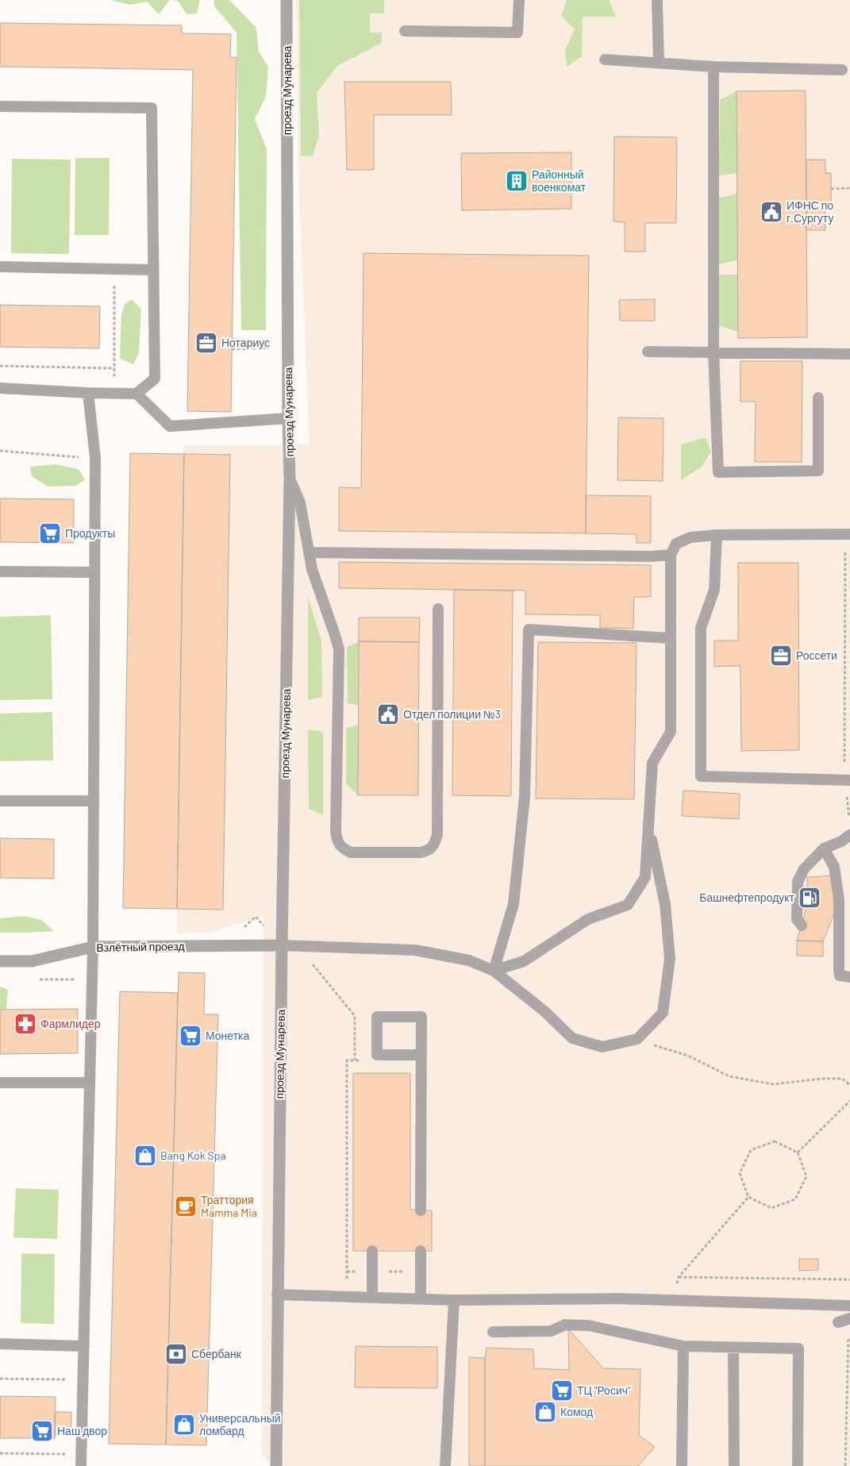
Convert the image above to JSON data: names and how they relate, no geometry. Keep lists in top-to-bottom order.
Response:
{
  "streets": {
    "street": ["проезд Мунарева", "Взлётный проезд"]
  },
  "crossings": [
    ["проезд Мунарева", "Взлётный проезд"]
  ],
  "places": {
    "building": ["Районный военкомат"],
    "public building": ["ИФНС по г.Сургуту", "Отдел полиции №3"],
    "office": ["Нотариус", "Россети"],
    "supermarket": [
      "Продукты",
      "Монетка",
      "ТЦ \"Росич\"",
      "Наш двор"
    ],
    "fuel station": ["Башнефтепродукт"],
    "pharmacy": ["Фармлидер"],
    "shop": ["Bang Kok Spa", "Комод", "Универсальный ломбард"],
    "cafe": ["Траттория Mamma Mia"],
    "bank": ["Сбербанк"]
  }
}
